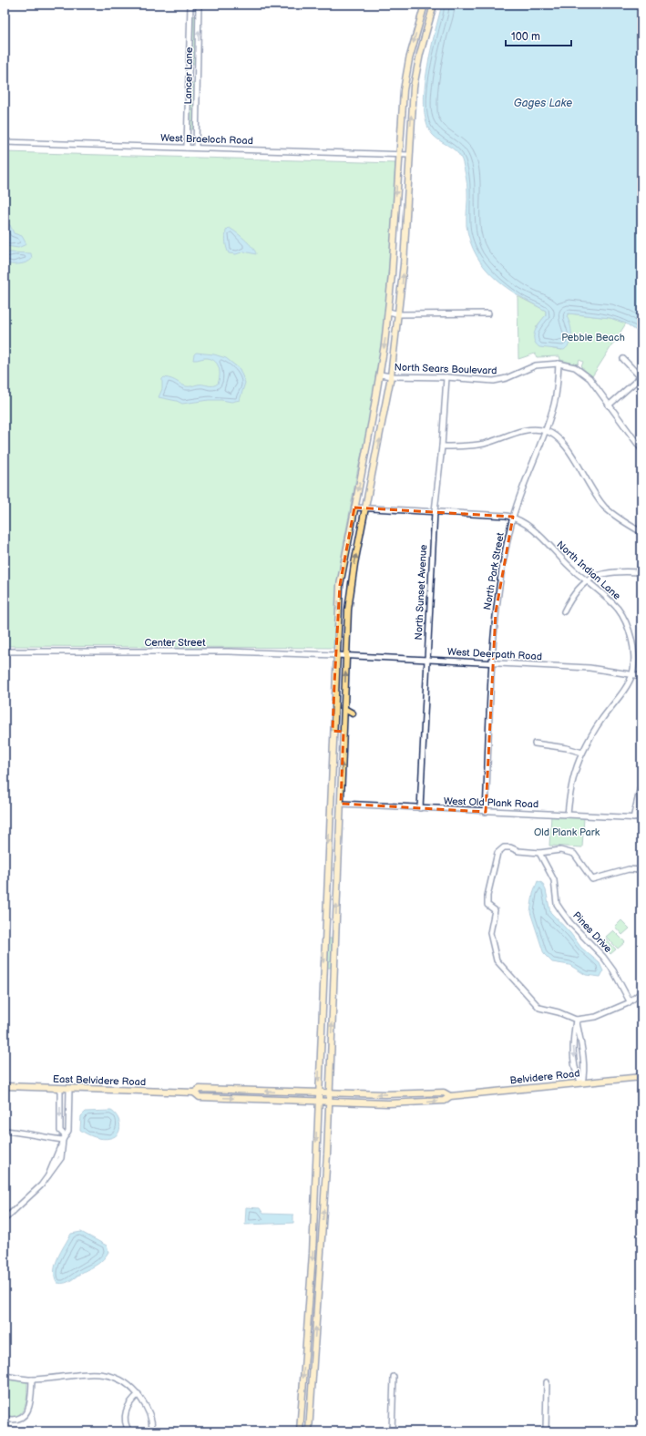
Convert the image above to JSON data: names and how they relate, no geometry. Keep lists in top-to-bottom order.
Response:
{
  "streets": {
    "main road": ["Belvidere Road", "East Belvidere Road"],
    "street": [
      "Lancer Lane",
      "West Braeloch Road",
      "North Sears Boulevard",
      "North Indian Lane",
      "North Park Street",
      "North Sunset Avenue",
      "Center Street",
      "West Deerpath Road",
      "West Old Plank Road",
      "Pines Drive"
    ]
  },
  "crossings": [
    ["Lancer Lane", "West Braeloch Road"],
    ["North Sears Boulevard", "North Park Street"],
    ["North Sears Boulevard", "North Sunset Avenue"],
    ["North Indian Lane", "North Park Street"],
    ["North Indian Lane", "North Sunset Avenue"],
    ["North Indian Lane", "West Deerpath Road"],
    ["North Indian Lane", "West Old Plank Road"],
    ["North Park Street", "West Deerpath Road"],
    ["North Park Street", "West Old Plank Road"],
    ["North Sunset Avenue", "West Deerpath Road"],
    ["North Sunset Avenue", "West Old Plank Road"],
    ["Center Street", "West Deerpath Road"],
    ["Belvidere Road", "East Belvidere Road"]
  ],
  "water": ["Gages Lake"],
  "parks": ["Pebble Beach", "Old Plank Park"],
  "scale_bar": "100 m"
}
